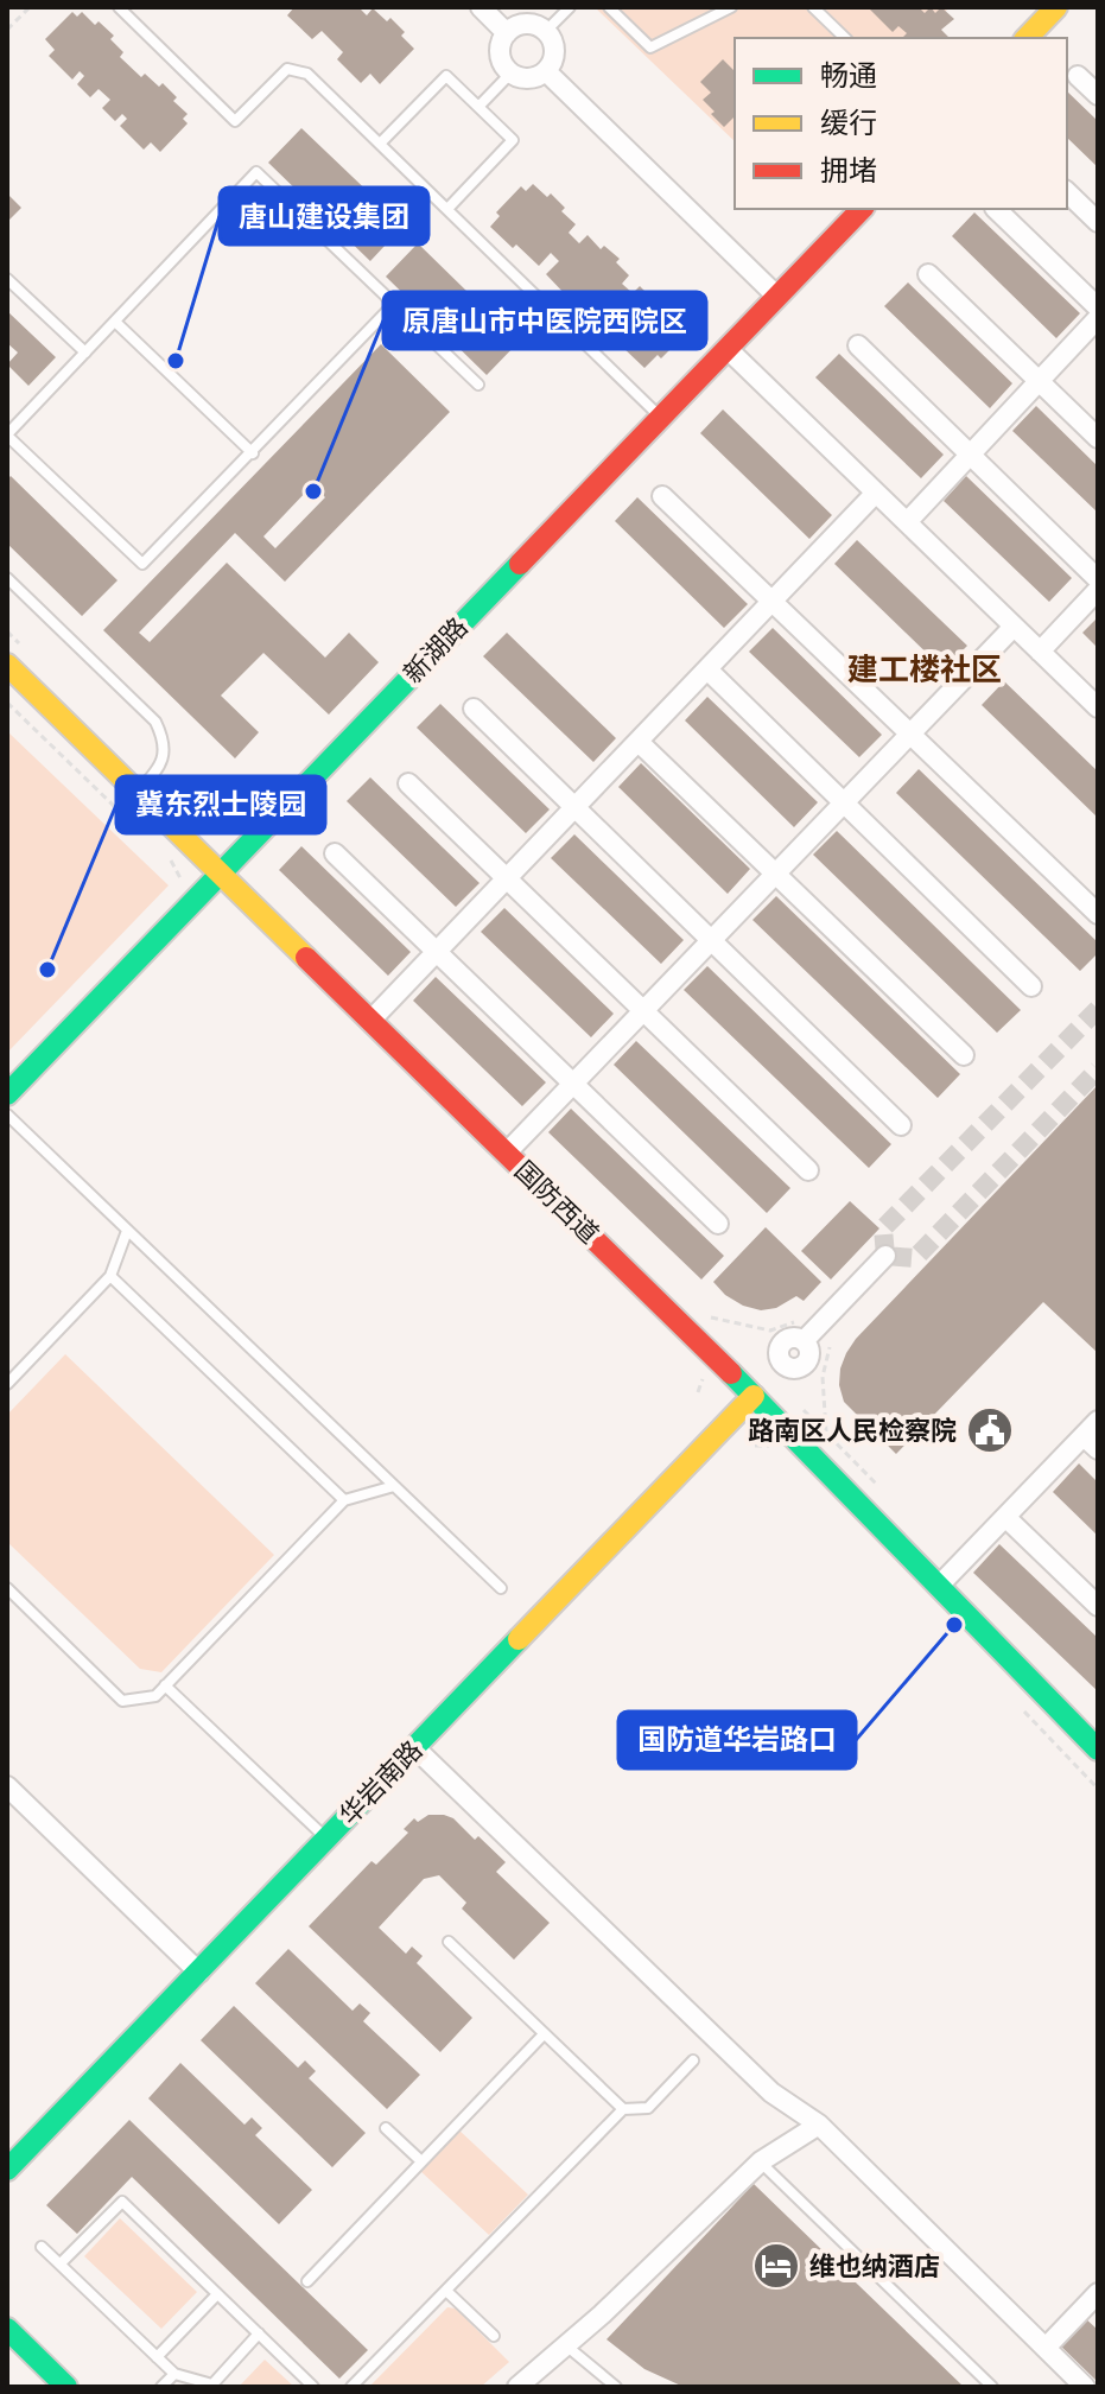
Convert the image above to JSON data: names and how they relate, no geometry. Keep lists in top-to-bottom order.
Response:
{
  "streets": {
    "street": ["新湖路", "国防西道", "华岩南路"]
  },
  "crossings": [
    ["新湖路", "国防西道"],
    ["国防西道", "华岩南路"]
  ],
  "districts": ["建工楼社区"],
  "places": {
    "other": [
      "唐山建设集团",
      "原唐山市中医院西院区",
      "冀东烈士陵园",
      "国防道华岩路口"
    ],
    "public building": ["路南区人民检察院"],
    "hotel": ["维也纳酒店"]
  },
  "legend": ["畅通", "缓行", "拥堵"]
}
